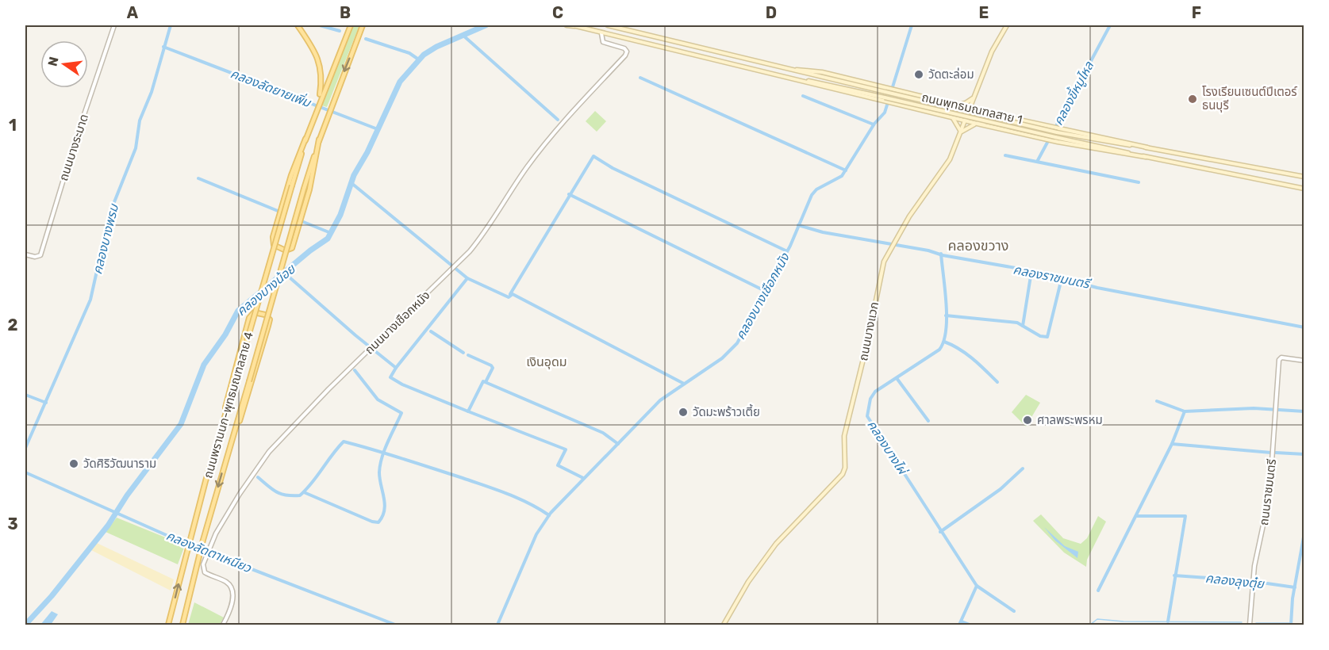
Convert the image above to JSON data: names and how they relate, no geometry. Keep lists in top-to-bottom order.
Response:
{
  "streets": {
    "main road": ["ถนนพุทธมณฑลสาย 1", "ถนนบางแวก", "ถนนพรานนก-พุทธมณฑลสาย 4"],
    "street": ["ถนนบางระมาด", "ถนนบางเชือกหนัง", "ถนนราชมนตรี"]
  },
  "crossings": [
    ["ถนนพุทธมณฑลสาย 1", "ถนนบางเชือกหนัง"],
    ["ถนนพุทธมณฑลสาย 1", "ถนนบางแวก"]
  ],
  "districts": ["คลองขวาง", "เงินอุดม"],
  "water": [
    "คลองลัดยายเพิ่ม",
    "คลองขี้หมูไหล",
    "คลองบางพรม",
    "คลองราชมนตรี",
    "คลองบางน้อย",
    "คลองบางเชือกหนัง",
    "คลองบางไผ่",
    "คลองลัดตาเหนียว",
    "คลองลุงตุ๋ย"
  ],
  "places": [
    "วัดตะล่อม",
    "โรงเรียนเซนต์ปีเตอร์ ธนบุรี",
    "วัดมะพร้าวเตี้ย",
    "ศาลพระพรหม",
    "วัดศิริวัฒนาราม"
  ],
  "north": "left",
  "grid": {
    "columns": [
      "A",
      "B",
      "C",
      "D",
      "E",
      "F"
    ],
    "rows": ["1", "2", "3"]
  }
}
